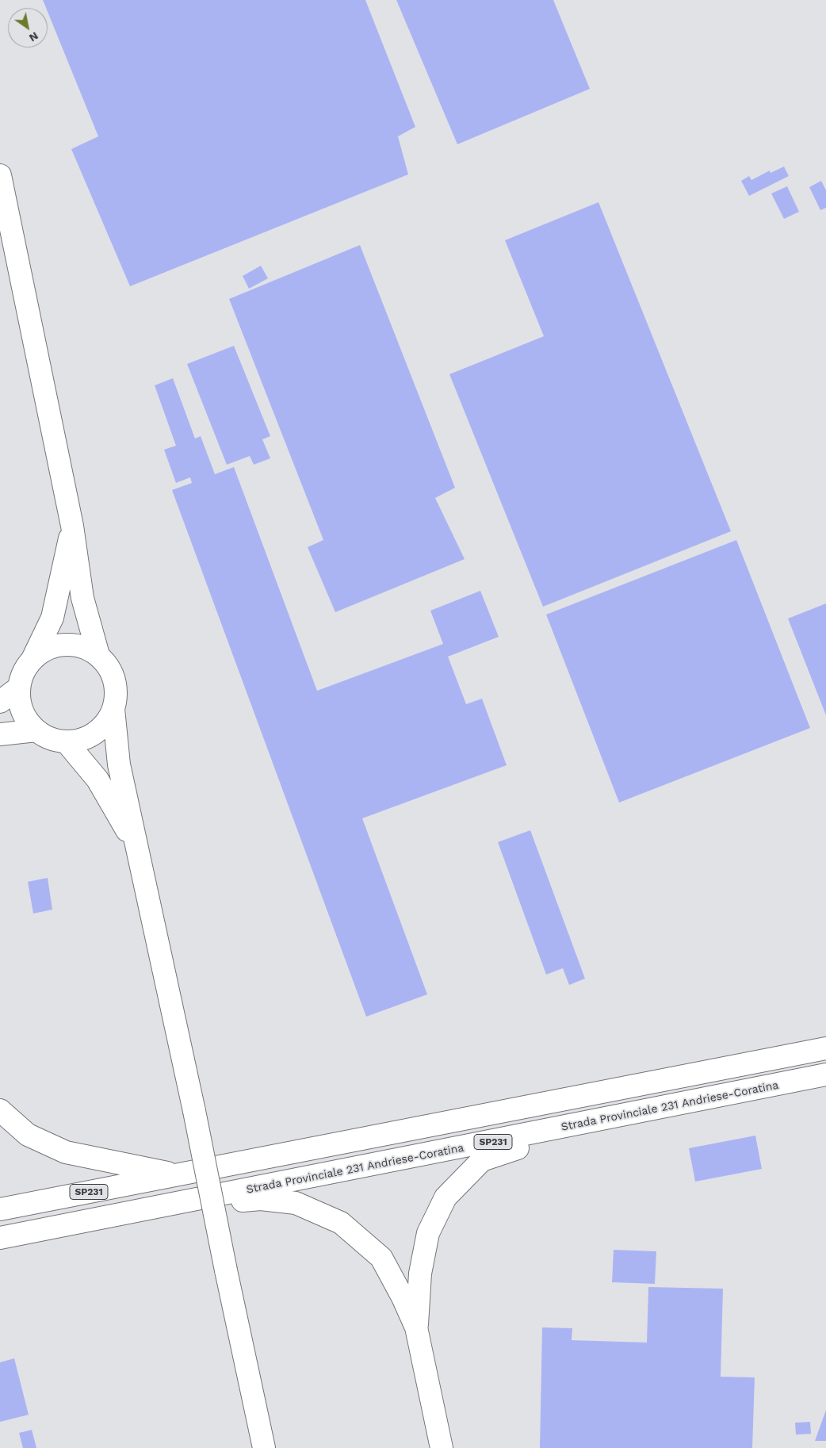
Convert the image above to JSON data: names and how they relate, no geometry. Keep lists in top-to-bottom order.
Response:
{
  "streets": {
    "main road": ["Strada Provinciale 231 Andriese-Coratina", "SP231"]
  },
  "north": "bottom right"
}
